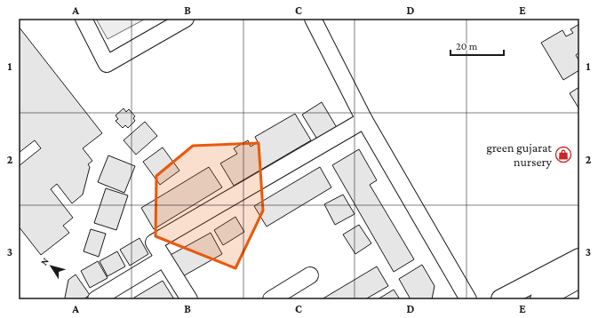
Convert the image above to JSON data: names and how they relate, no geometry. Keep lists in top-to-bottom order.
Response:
{
  "places": {
    "shop": ["green gujarat nursery"]
  },
  "scale_bar": "20 m",
  "north": "top left",
  "grid": {
    "columns": [
      "A",
      "B",
      "C",
      "D",
      "E"
    ],
    "rows": ["1", "2", "3"]
  }
}
